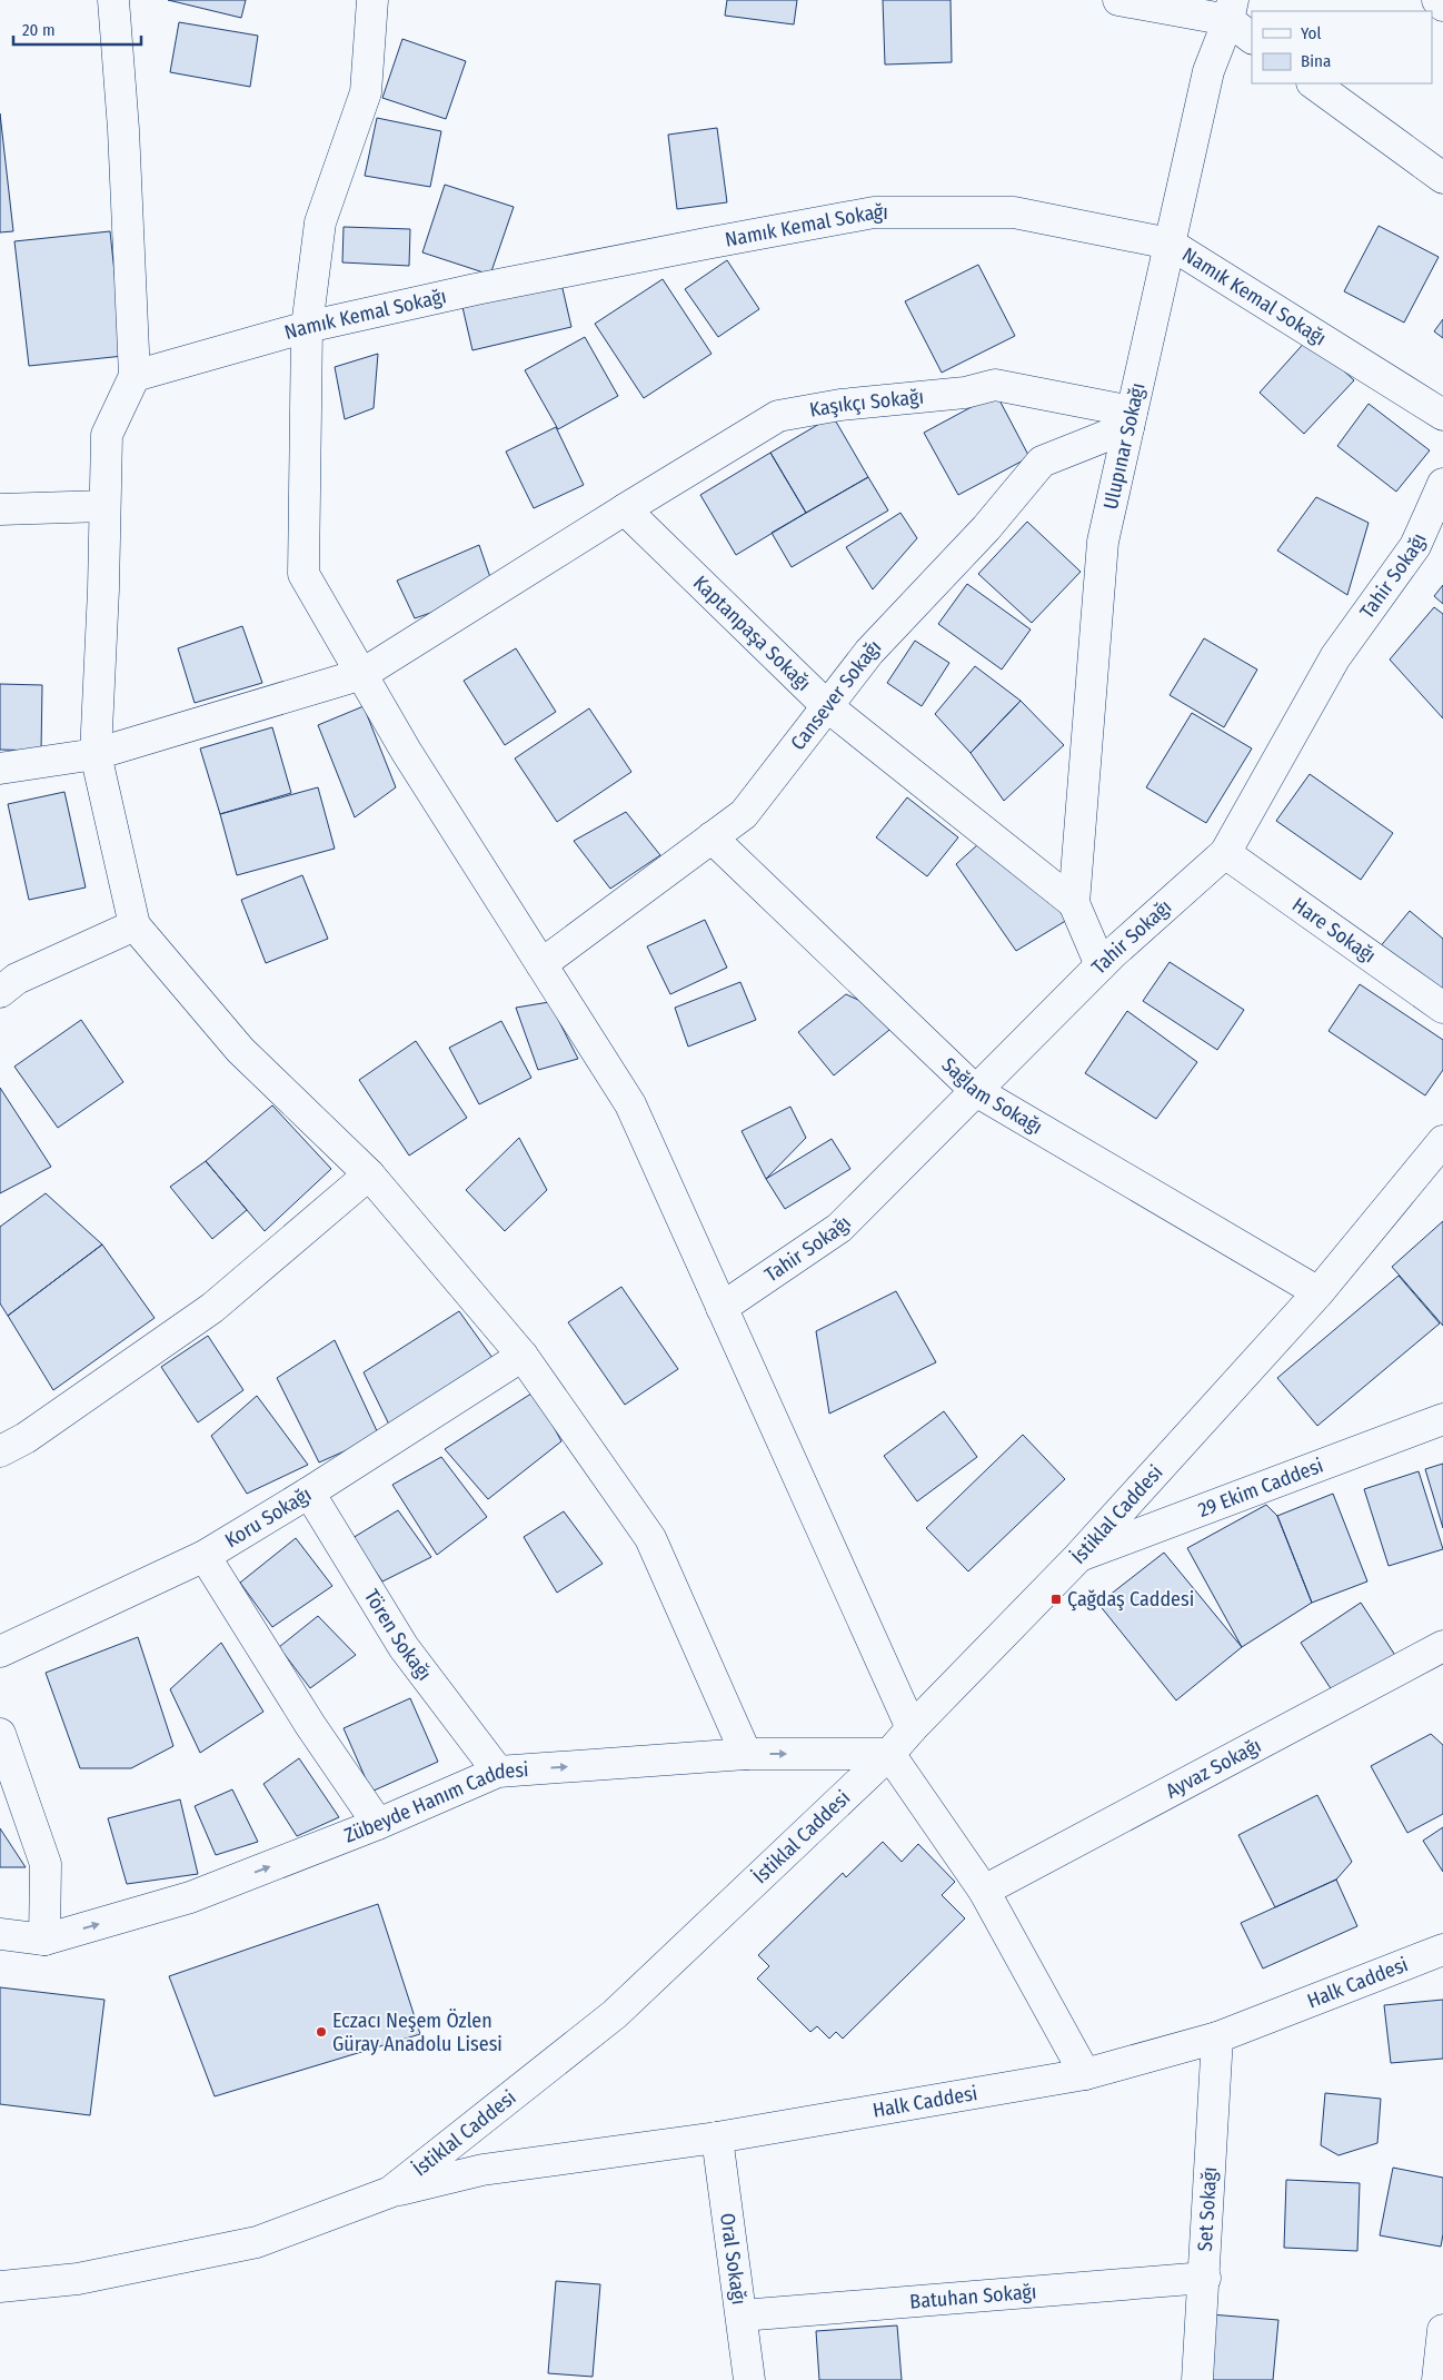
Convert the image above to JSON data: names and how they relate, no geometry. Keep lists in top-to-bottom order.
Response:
{
  "streets": {
    "street": [
      "Namık Kemal Sokağı",
      "Kaşıkçı Sokağı",
      "Ulupınar Sokağı",
      "Tahir Sokağı",
      "Kaptanpaşa Sokağı",
      "Cansever Sokağı",
      "Hare Sokağı",
      "Sağlam Sokağı",
      "29 Ekim Caddesi",
      "İstiklal Caddesi",
      "Koru Sokağı",
      "Tören Sokağı",
      "Ayvaz Sokağı",
      "Zübeyde Hanım Caddesi",
      "Halk Caddesi",
      "Set Sokağı",
      "Oral Sokağı",
      "Batuhan Sokağı"
    ]
  },
  "crossings": [
    ["Namık Kemal Sokağı", "Ulupınar Sokağı"],
    ["Kaşıkçı Sokağı", "Ulupınar Sokağı"],
    ["Kaşıkçı Sokağı", "Kaptanpaşa Sokağı"],
    ["Kaşıkçı Sokağı", "Cansever Sokağı"],
    ["Ulupınar Sokağı", "Kaptanpaşa Sokağı"],
    ["Ulupınar Sokağı", "Cansever Sokağı"],
    ["Tahir Sokağı", "Kaptanpaşa Sokağı"],
    ["Tahir Sokağı", "Hare Sokağı"],
    ["Tahir Sokağı", "Sağlam Sokağı"],
    ["Kaptanpaşa Sokağı", "Cansever Sokağı"],
    ["Cansever Sokağı", "Sağlam Sokağı"],
    ["Sağlam Sokağı", "İstiklal Caddesi"],
    ["29 Ekim Caddesi", "İstiklal Caddesi"],
    ["İstiklal Caddesi", "Zübeyde Hanım Caddesi"],
    ["İstiklal Caddesi", "Halk Caddesi"],
    ["Koru Sokağı", "Tören Sokağı"],
    ["Tören Sokağı", "Zübeyde Hanım Caddesi"],
    ["Halk Caddesi", "Set Sokağı"],
    ["Halk Caddesi", "Oral Sokağı"],
    ["Set Sokağı", "Batuhan Sokağı"],
    ["Oral Sokağı", "Batuhan Sokağı"]
  ],
  "one_way": ["Zübeyde Hanım Caddesi"],
  "places": {
    "transit": ["Çağdaş Caddesi"],
    "other": ["Eczacı Neşem Özlen Güray Anadolu Lisesi"]
  },
  "legend": ["Yol", "Bina"],
  "scale_bar": "20 m"
}
